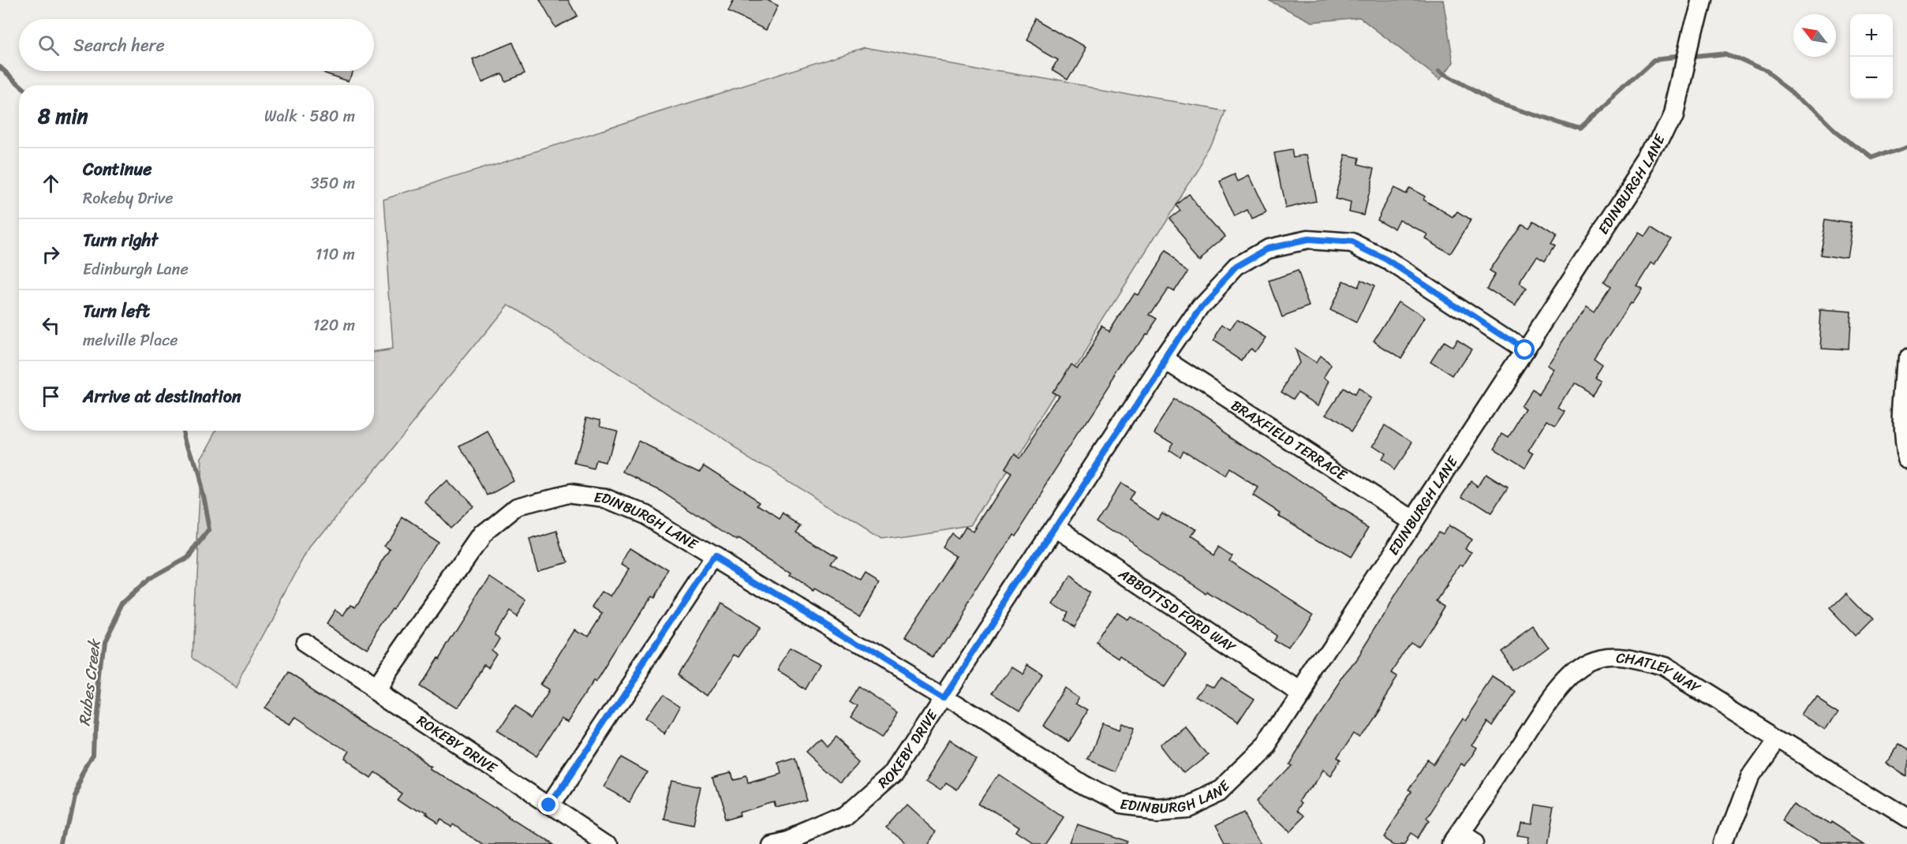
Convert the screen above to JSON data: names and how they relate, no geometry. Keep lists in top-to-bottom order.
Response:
{
  "streets": {
    "street": [
      "EDINBURGH LANE",
      "BRAXFIELD TERRACE",
      "ABBOTTSD FORD WAY",
      "CHATLEY WAY",
      "ROKEBY DRIVE"
    ]
  },
  "crossings": [
    ["EDINBURGH LANE", "BRAXFIELD TERRACE"],
    ["EDINBURGH LANE", "ABBOTTSD FORD WAY"],
    ["EDINBURGH LANE", "ROKEBY DRIVE"],
    ["BRAXFIELD TERRACE", "ROKEBY DRIVE"],
    ["ABBOTTSD FORD WAY", "ROKEBY DRIVE"]
  ],
  "water": ["Rubes Creek"],
  "north": "top left",
  "page": {
    "map_buttons": ["+", "−"],
    "search": "Search here",
    "heading": ["8 min", "Walk · 580 m"],
    "list": [
      ["Continue", "Rokeby Drive", "350 m"],
      ["Turn right", "Edinburgh Lane", "110 m"],
      ["Turn left", "melville Place", "120 m"],
      "Arrive at destination"
    ]
  }
}
